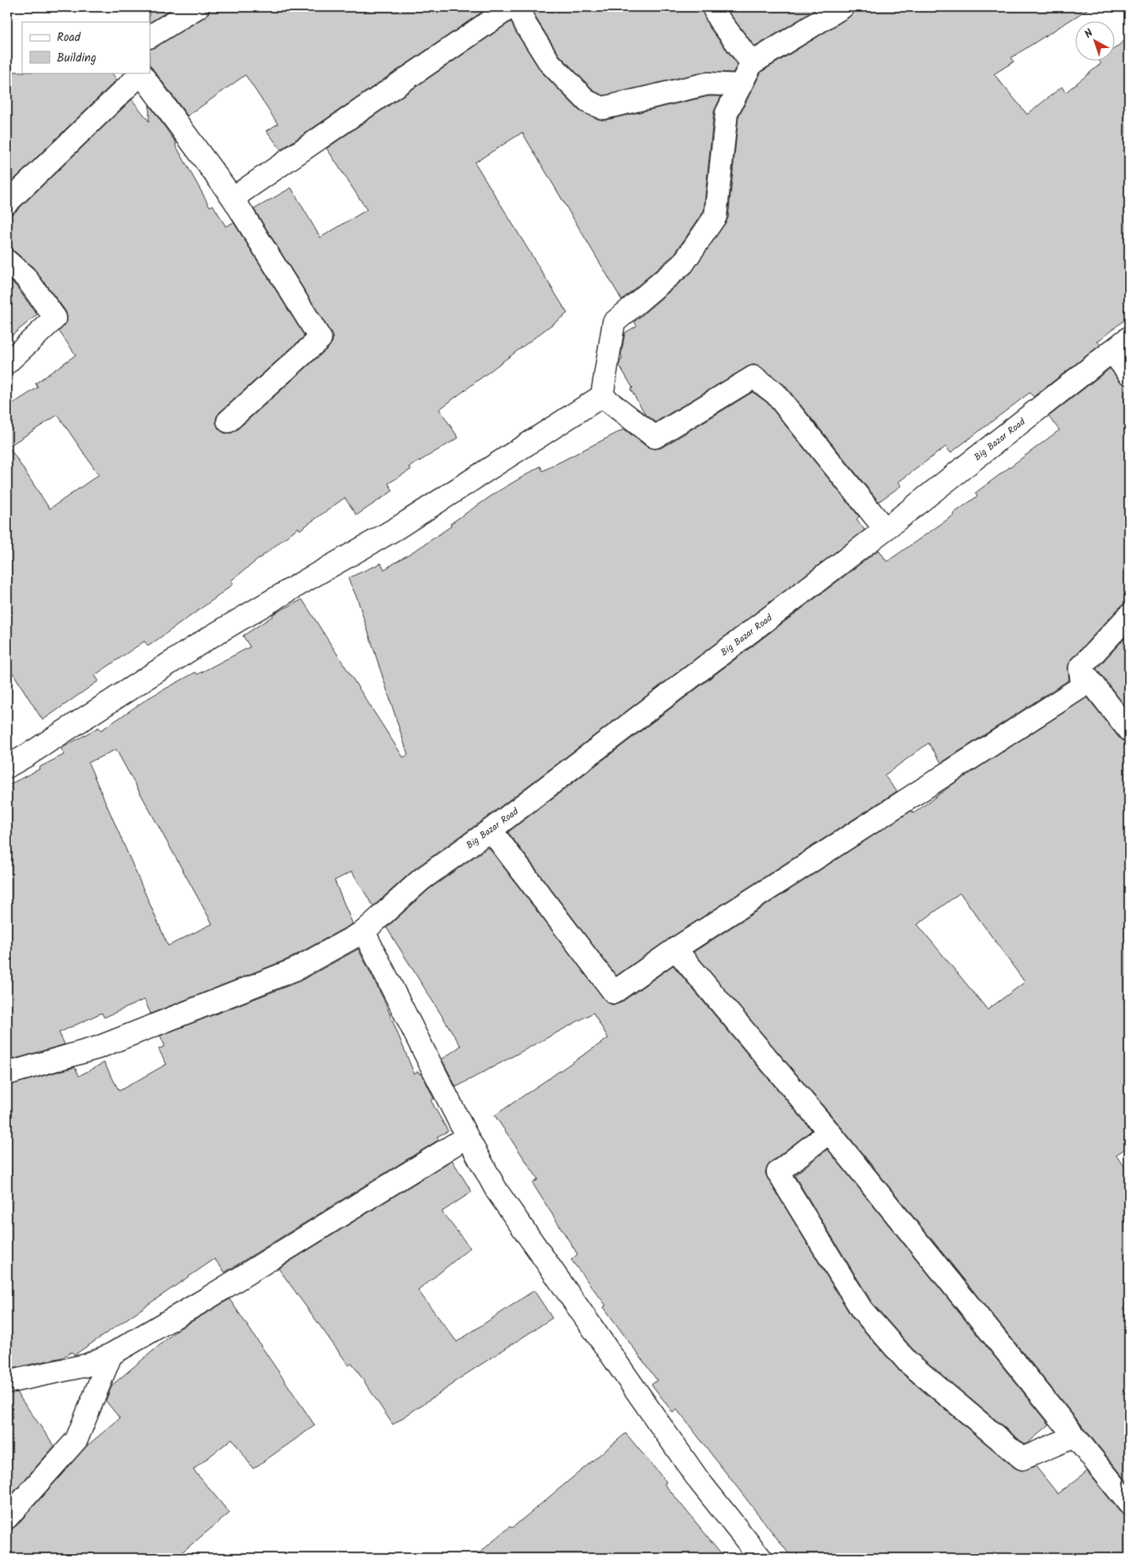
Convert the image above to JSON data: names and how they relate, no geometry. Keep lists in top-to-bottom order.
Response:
{
  "streets": {
    "street": ["Big Bazar Road"]
  },
  "legend": ["Road", "Building"],
  "north": "top left"
}
